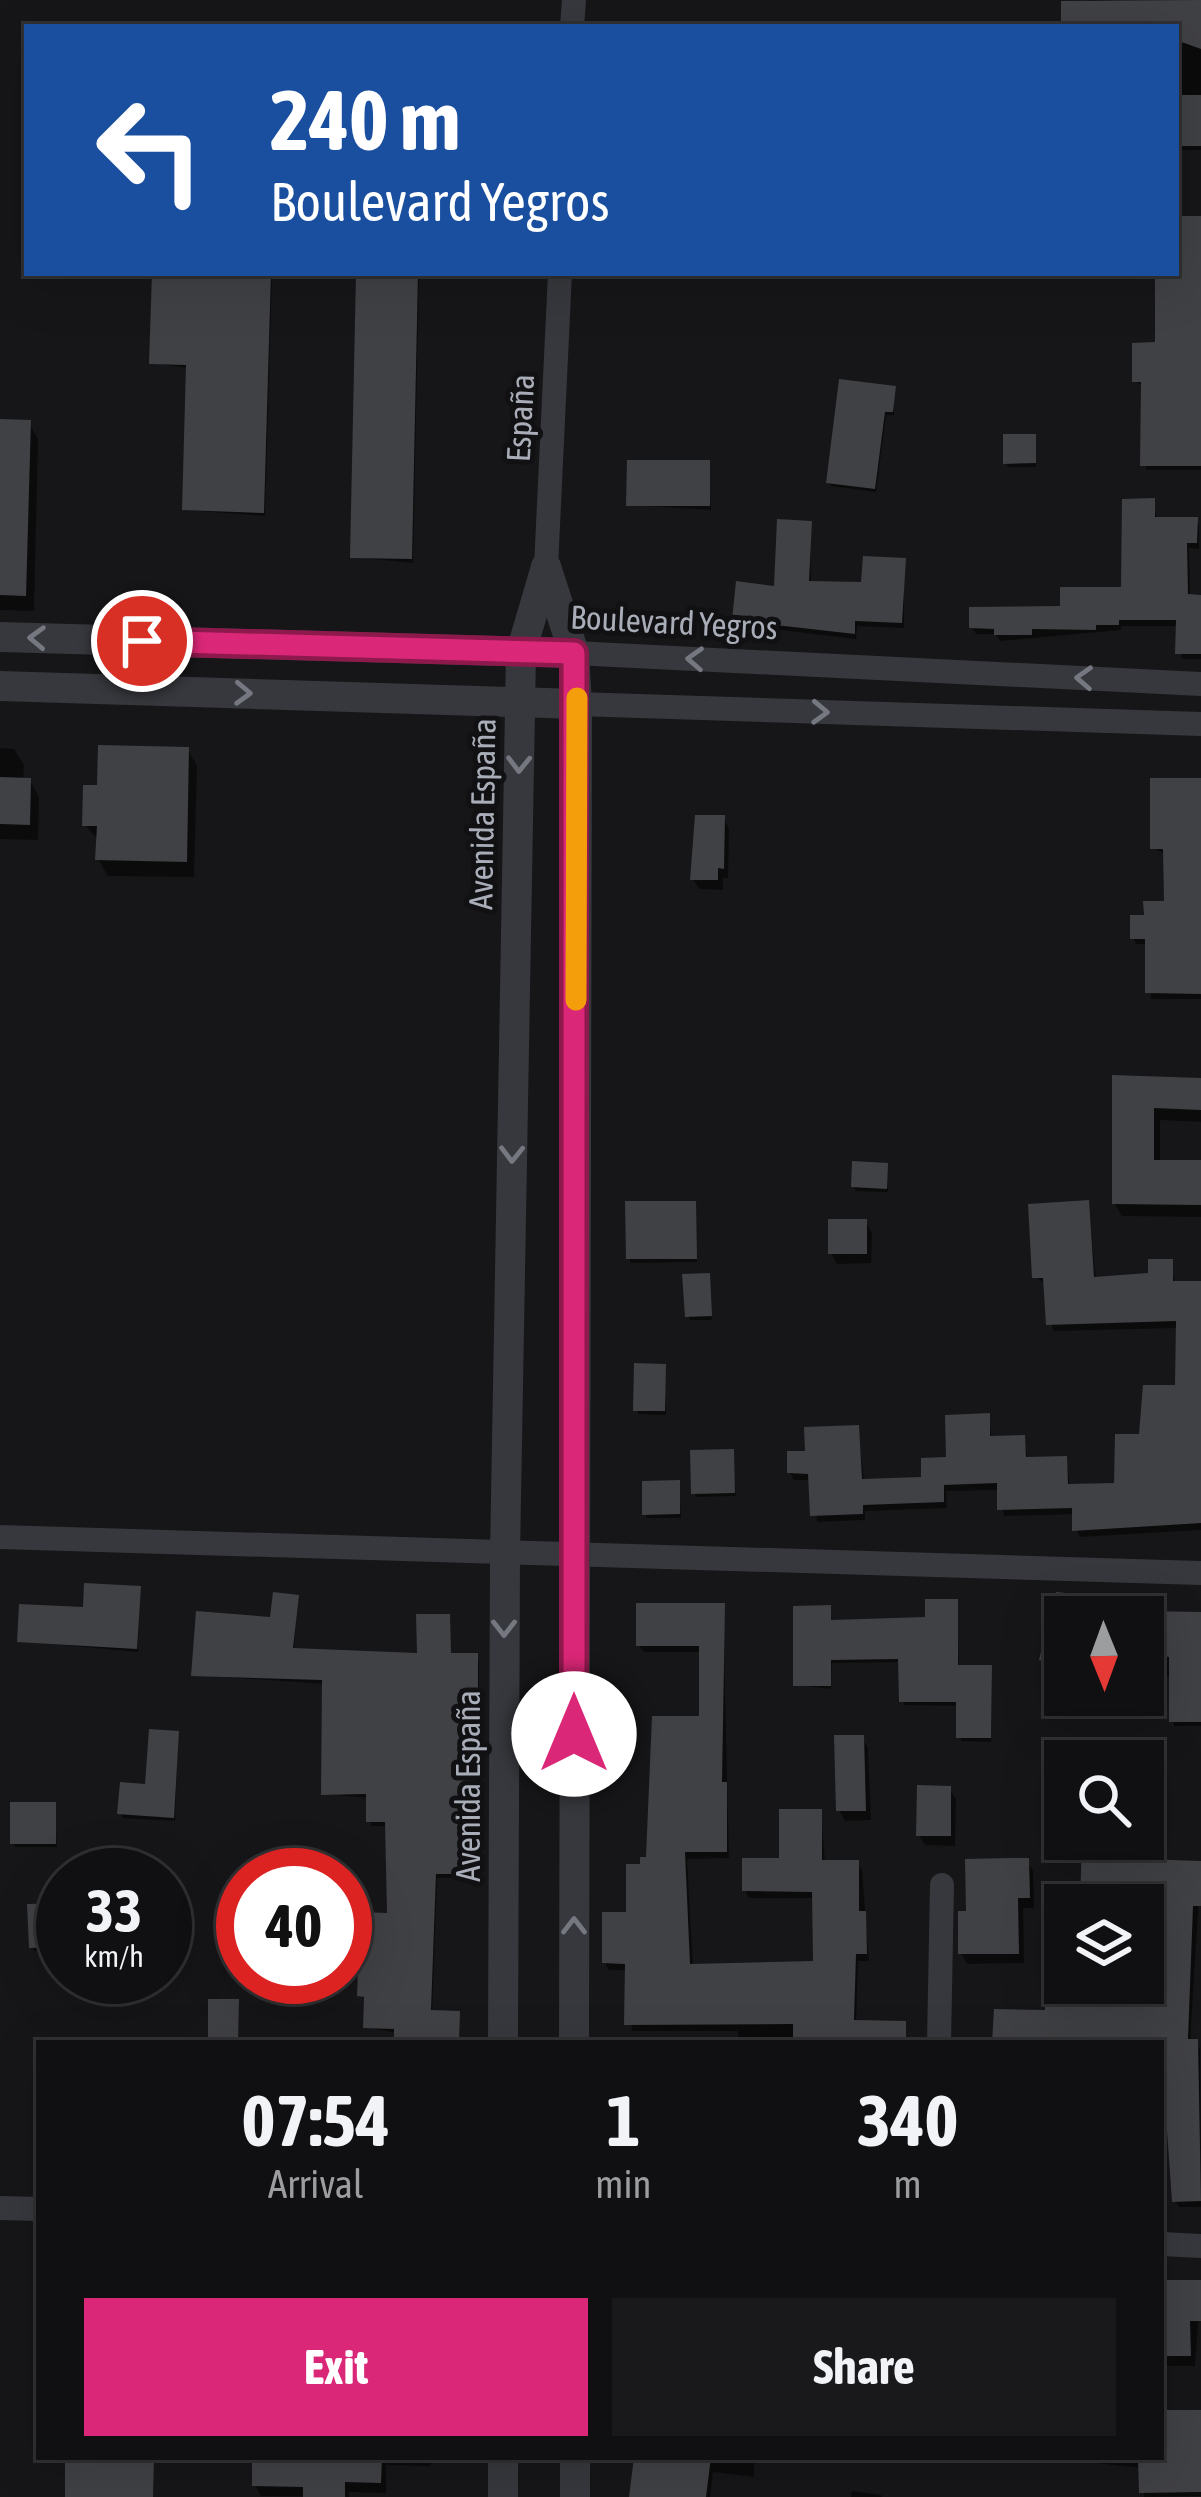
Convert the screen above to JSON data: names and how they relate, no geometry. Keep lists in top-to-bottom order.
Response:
{
  "streets": {
    "street": ["España", "Boulevard Yegros", "Avenida España"]
  },
  "crossings": [
    ["España", "Avenida España"],
    ["Boulevard Yegros", "Avenida España"]
  ],
  "north": "bottom",
  "page": {
    "turn": ["240 m", "Boulevard Yegros"],
    "speed": "33 km/h",
    "limit": "40",
    "eta": [
      "07:54",
      "Arrival",
      "1",
      "min",
      "340",
      "m"
    ],
    "buttons": ["Exit", "Share"]
  }
}
